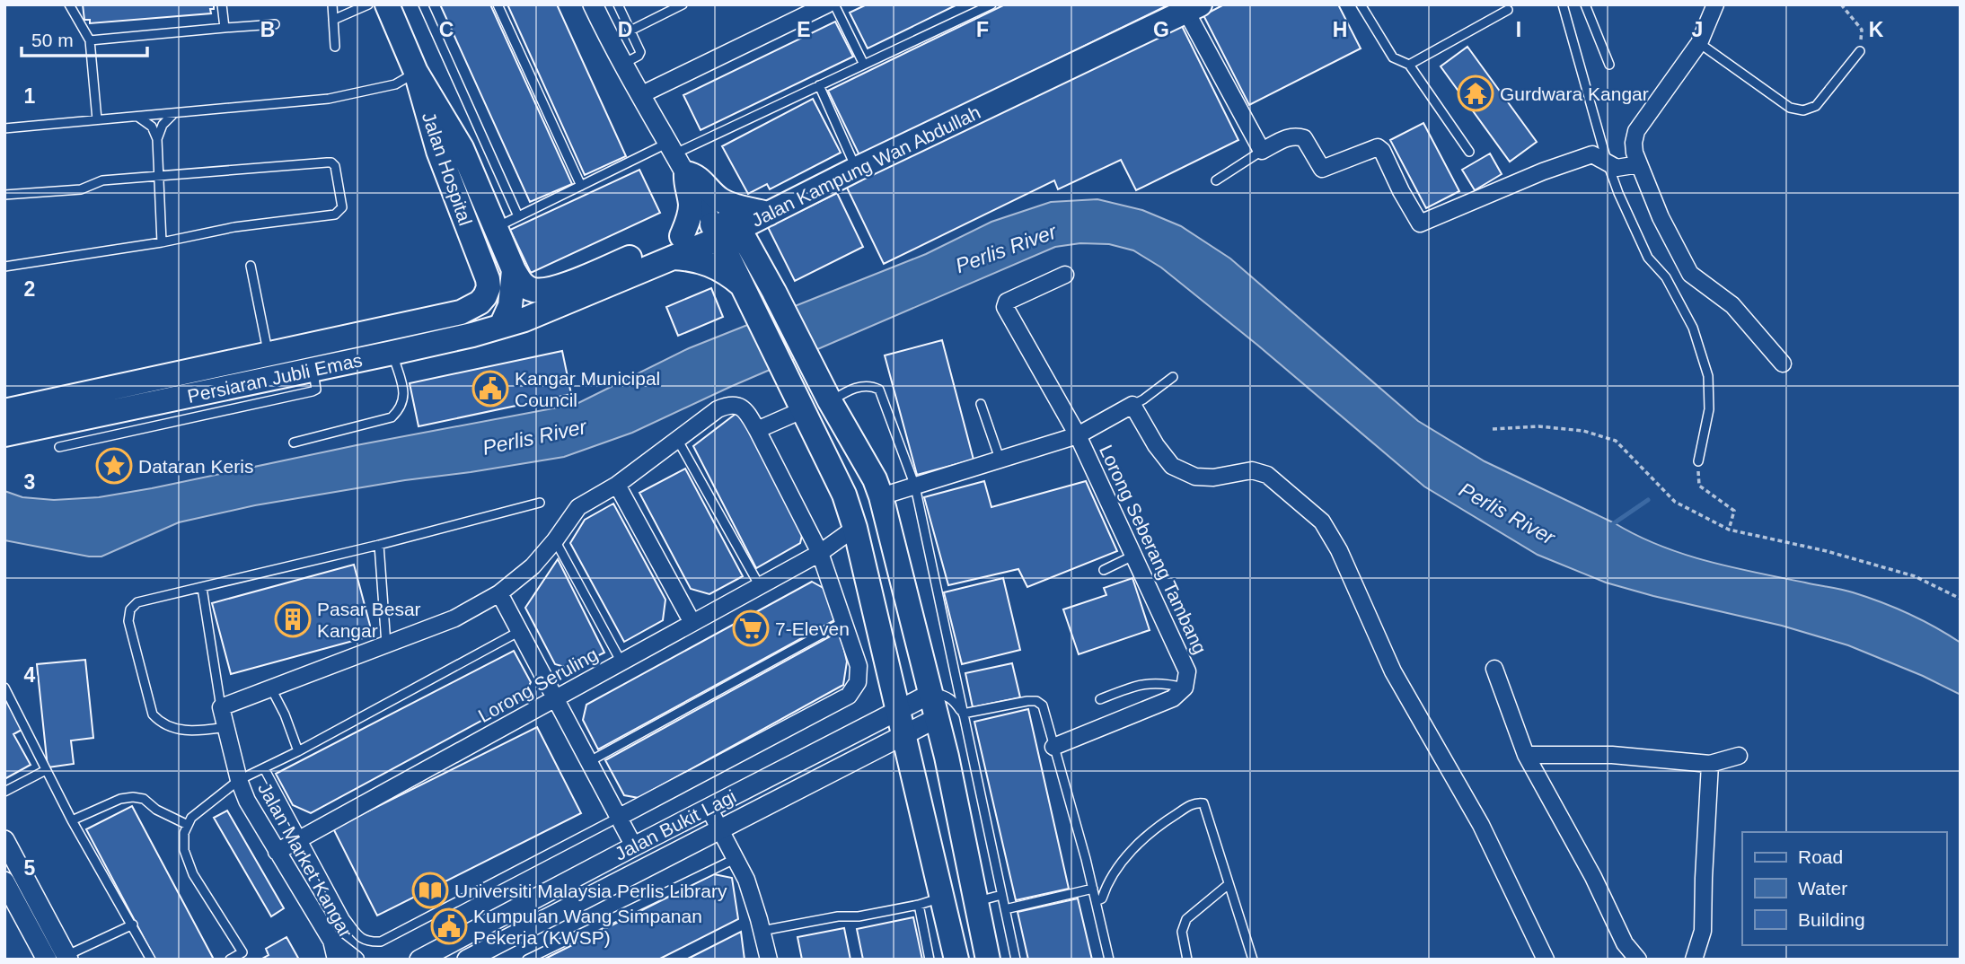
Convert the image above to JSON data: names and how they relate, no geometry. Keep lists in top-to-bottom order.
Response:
{
  "streets": {
    "main road": ["Jalan Kampung Wan Abdullah", "Jalan Hospital", "Persiaran Jubli Emas"],
    "street": [
      "Lorong Seberang Tambang",
      "Lorong Seruling",
      "Jalan Bukit Lagi",
      "Jalan Market Kangar"
    ]
  },
  "crossings": [
    ["Jalan Kampung Wan Abdullah", "Persiaran Jubli Emas"],
    ["Jalan Hospital", "Persiaran Jubli Emas"],
    ["Lorong Seruling", "Jalan Market Kangar"]
  ],
  "water": ["Perlis River"],
  "places": {
    "temple": ["Gurdwara Kangar"],
    "public building": ["Kangar Municipal Council", "Kumpulan Wang Simpanan Pekerja (KWSP)"],
    "place": ["Dataran Keris"],
    "building": ["Pasar Besar Kangar"],
    "supermarket": ["7-Eleven"],
    "library": ["Universiti Malaysia Perlis Library"]
  },
  "legend": ["Road", "Water", "Building"],
  "scale_bar": "50 m",
  "grid": {
    "columns": [
      "B",
      "C",
      "D",
      "E",
      "F",
      "G",
      "H",
      "I",
      "J",
      "K"
    ],
    "rows": [
      "1",
      "2",
      "3",
      "4",
      "5"
    ]
  }
}
